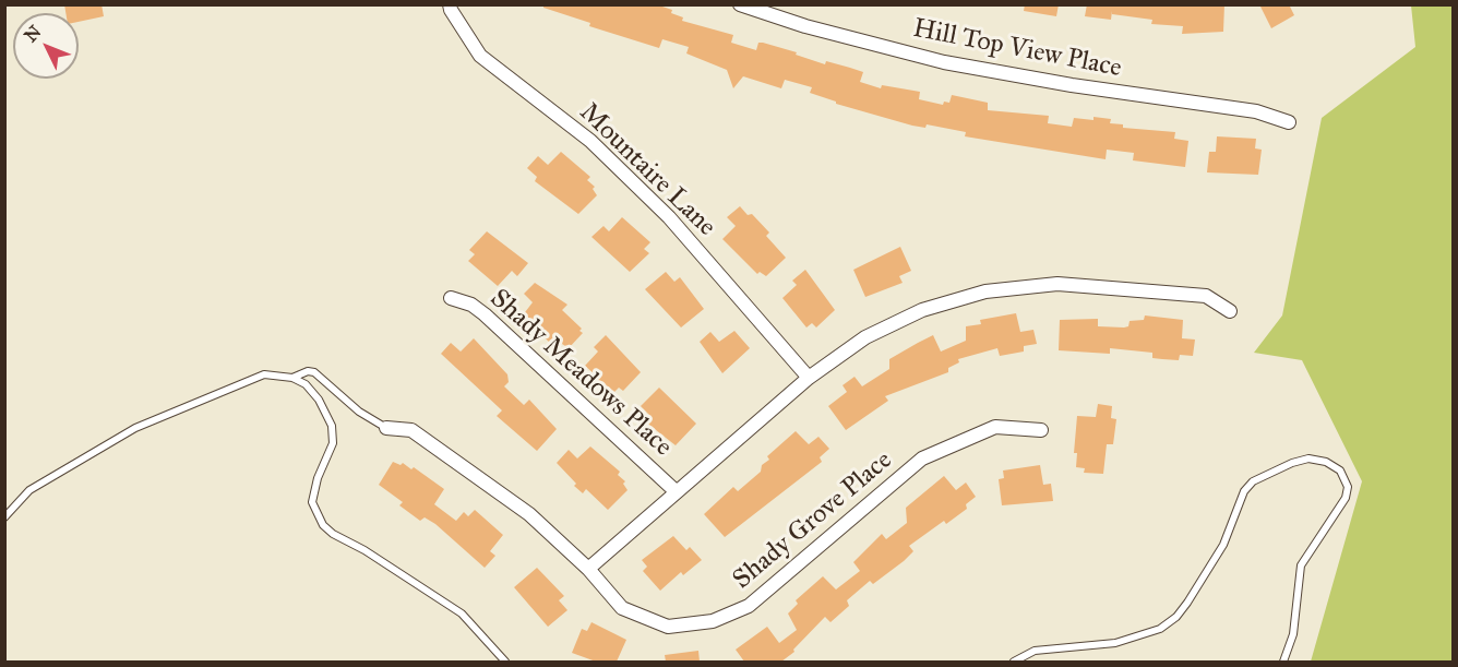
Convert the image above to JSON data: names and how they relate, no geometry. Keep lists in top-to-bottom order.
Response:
{
  "streets": {
    "street": [
      "Hill Top View Place",
      "Mountaire Lane",
      "Shady Meadows Place",
      "Shady Grove Place"
    ]
  },
  "north": "top left"
}
